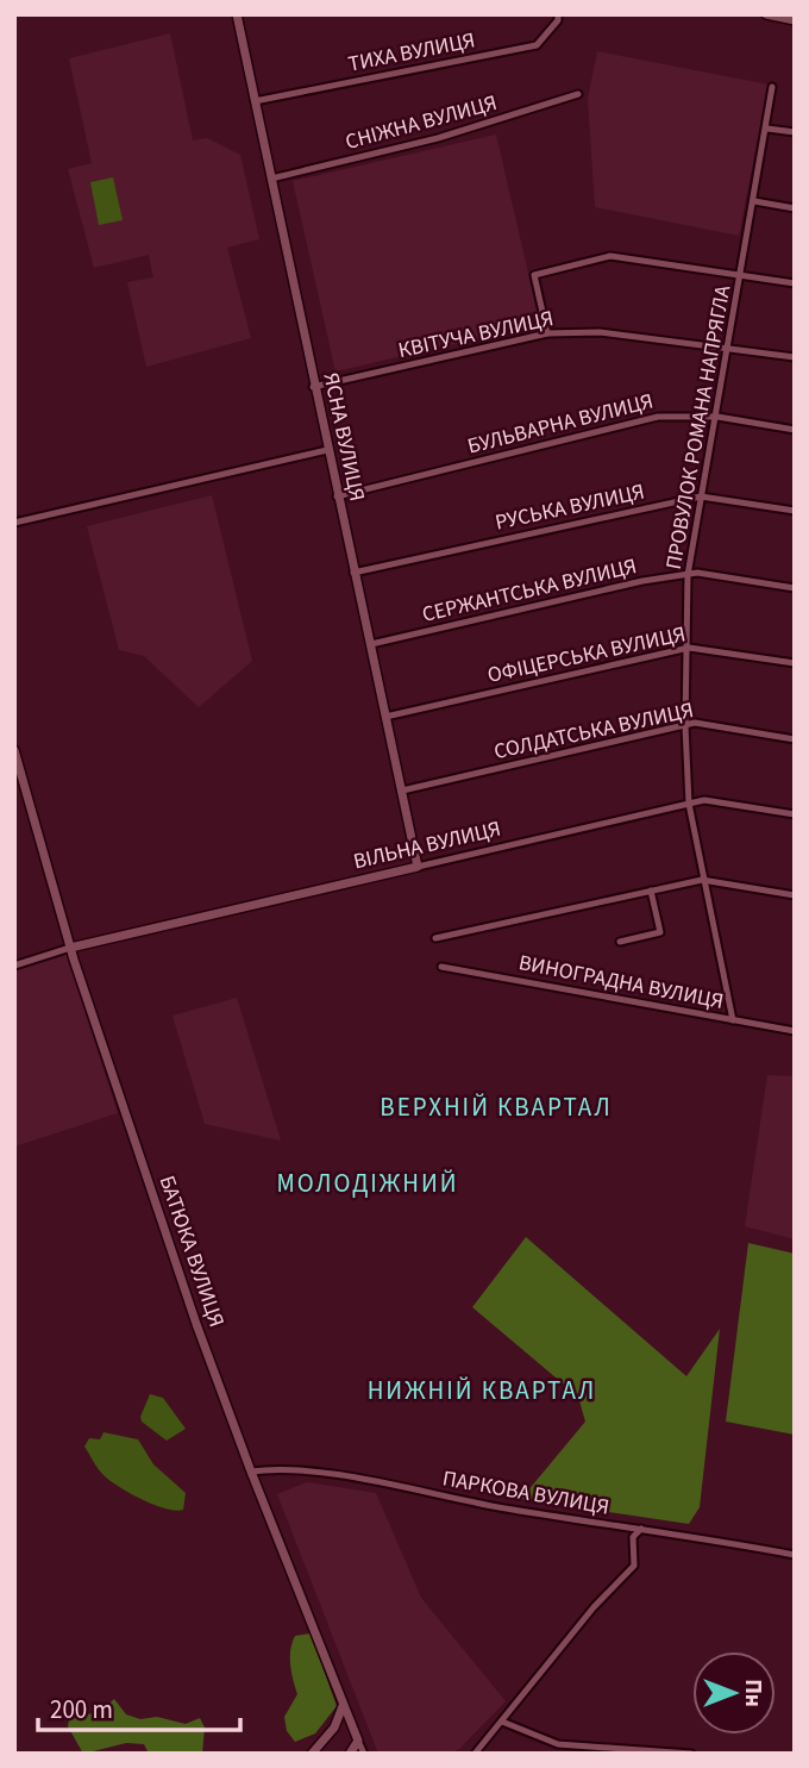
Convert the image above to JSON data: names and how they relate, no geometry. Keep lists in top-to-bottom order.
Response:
{
  "streets": {
    "street": [
      "ТИХА ВУЛИЦЯ",
      "СНІЖНА ВУЛИЦЯ",
      "КВІТУЧА ВУЛИЦЯ",
      "БУЛЬВАРНА ВУЛИЦЯ",
      "ПРОВУЛОК РОМАНА НАПРЯГЛА",
      "ЯСНА ВУЛИЦЯ",
      "РУСЬКА ВУЛИЦЯ",
      "СЕРЖАНТСЬКА ВУЛИЦЯ",
      "ОФІЦЕРСЬКА ВУЛИЦЯ",
      "СОЛДАТСЬКА ВУЛИЦЯ",
      "ВІЛЬНА ВУЛИЦЯ",
      "ВИНОГРАДНА ВУЛИЦЯ",
      "БАТЮКА ВУЛИЦЯ",
      "ПАРКОВА ВУЛИЦЯ"
    ]
  },
  "crossings": [
    ["ТИХА ВУЛИЦЯ", "ЯСНА ВУЛИЦЯ"],
    ["СНІЖНА ВУЛИЦЯ", "ЯСНА ВУЛИЦЯ"],
    ["КВІТУЧА ВУЛИЦЯ", "ПРОВУЛОК РОМАНА НАПРЯГЛА"],
    ["КВІТУЧА ВУЛИЦЯ", "ЯСНА ВУЛИЦЯ"],
    ["БУЛЬВАРНА ВУЛИЦЯ", "ПРОВУЛОК РОМАНА НАПРЯГЛА"],
    ["БУЛЬВАРНА ВУЛИЦЯ", "ЯСНА ВУЛИЦЯ"],
    ["ПРОВУЛОК РОМАНА НАПРЯГЛА", "РУСЬКА ВУЛИЦЯ"],
    ["ПРОВУЛОК РОМАНА НАПРЯГЛА", "СЕРЖАНТСЬКА ВУЛИЦЯ"],
    ["ПРОВУЛОК РОМАНА НАПРЯГЛА", "ОФІЦЕРСЬКА ВУЛИЦЯ"],
    ["ПРОВУЛОК РОМАНА НАПРЯГЛА", "СОЛДАТСЬКА ВУЛИЦЯ"],
    ["ПРОВУЛОК РОМАНА НАПРЯГЛА", "ВІЛЬНА ВУЛИЦЯ"],
    ["ПРОВУЛОК РОМАНА НАПРЯГЛА", "ВИНОГРАДНА ВУЛИЦЯ"],
    ["ЯСНА ВУЛИЦЯ", "РУСЬКА ВУЛИЦЯ"],
    ["ЯСНА ВУЛИЦЯ", "СЕРЖАНТСЬКА ВУЛИЦЯ"],
    ["ЯСНА ВУЛИЦЯ", "ОФІЦЕРСЬКА ВУЛИЦЯ"],
    ["ЯСНА ВУЛИЦЯ", "СОЛДАТСЬКА ВУЛИЦЯ"],
    ["ЯСНА ВУЛИЦЯ", "ВІЛЬНА ВУЛИЦЯ"],
    ["ВІЛЬНА ВУЛИЦЯ", "БАТЮКА ВУЛИЦЯ"],
    ["БАТЮКА ВУЛИЦЯ", "ПАРКОВА ВУЛИЦЯ"]
  ],
  "districts": ["ВЕРХНІЙ КВАРТАЛ", "МОЛОДІЖНИЙ", "НИЖНІЙ КВАРТАЛ"],
  "scale_bar": "200 m",
  "north": "right"
}
